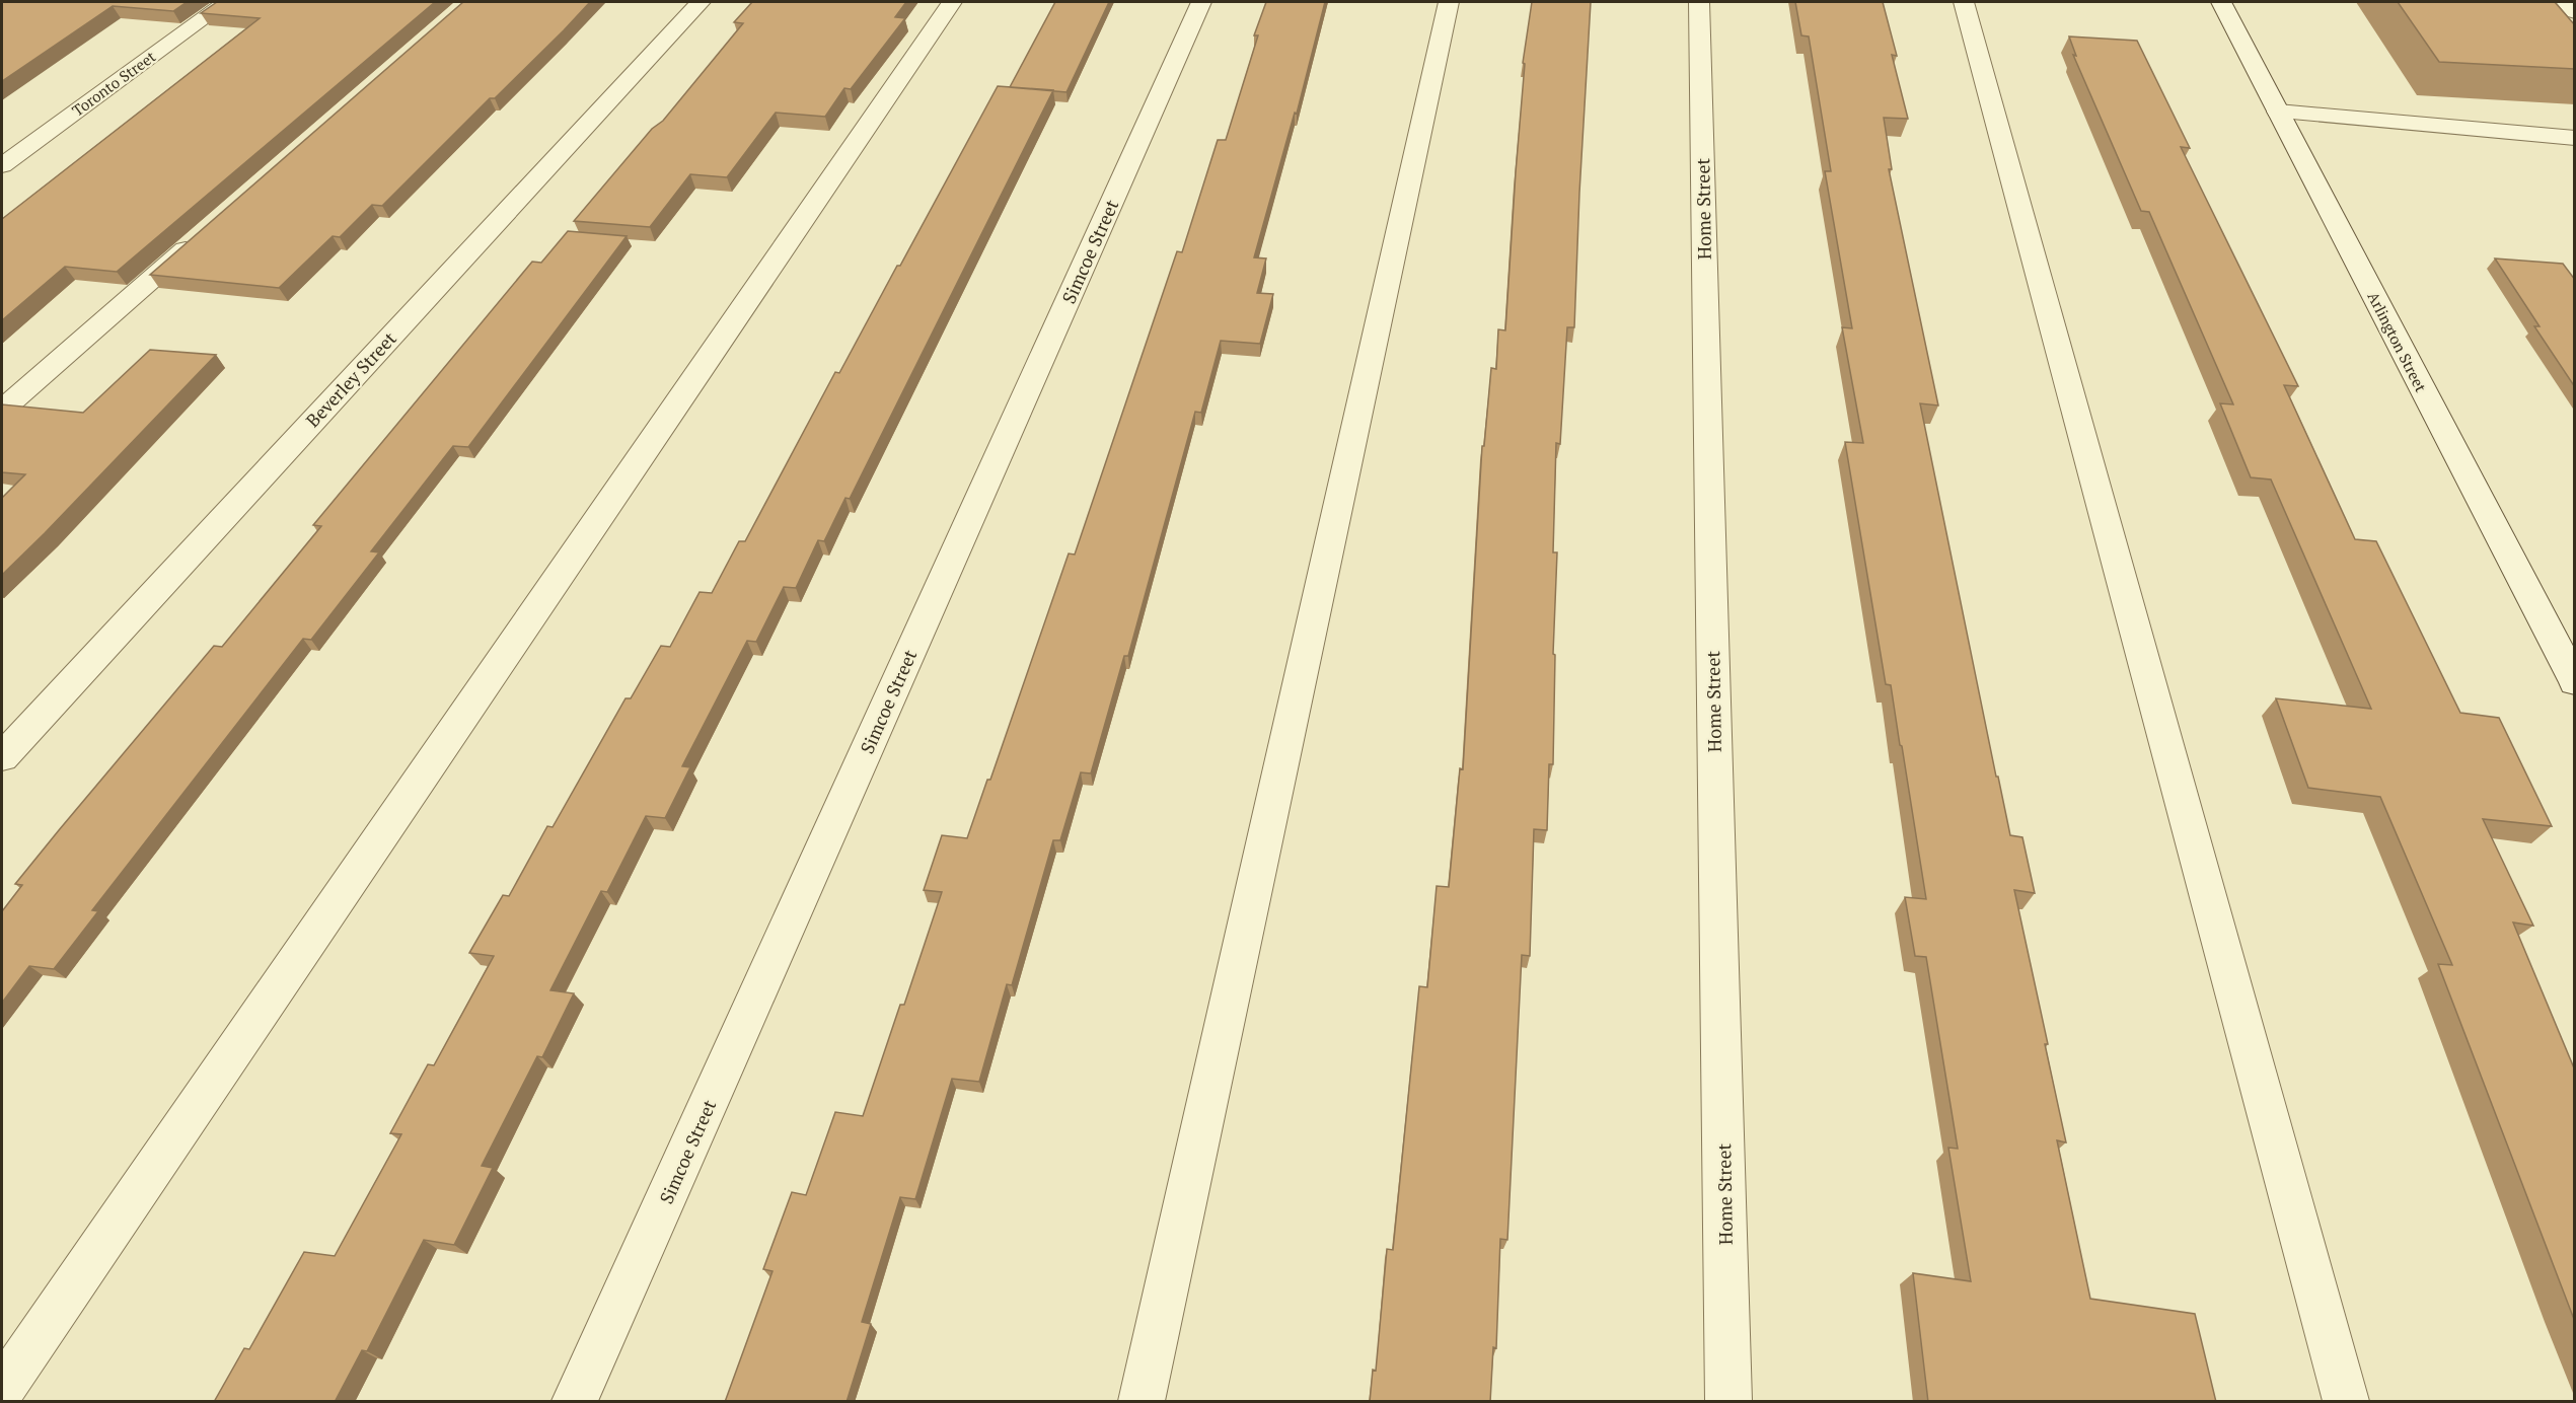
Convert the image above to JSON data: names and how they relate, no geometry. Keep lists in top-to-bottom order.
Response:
{
  "streets": {
    "street": [
      "Toronto Street",
      "Home Street",
      "Simcoe Street",
      "Arlington Street",
      "Beverley Street"
    ]
  }
}
